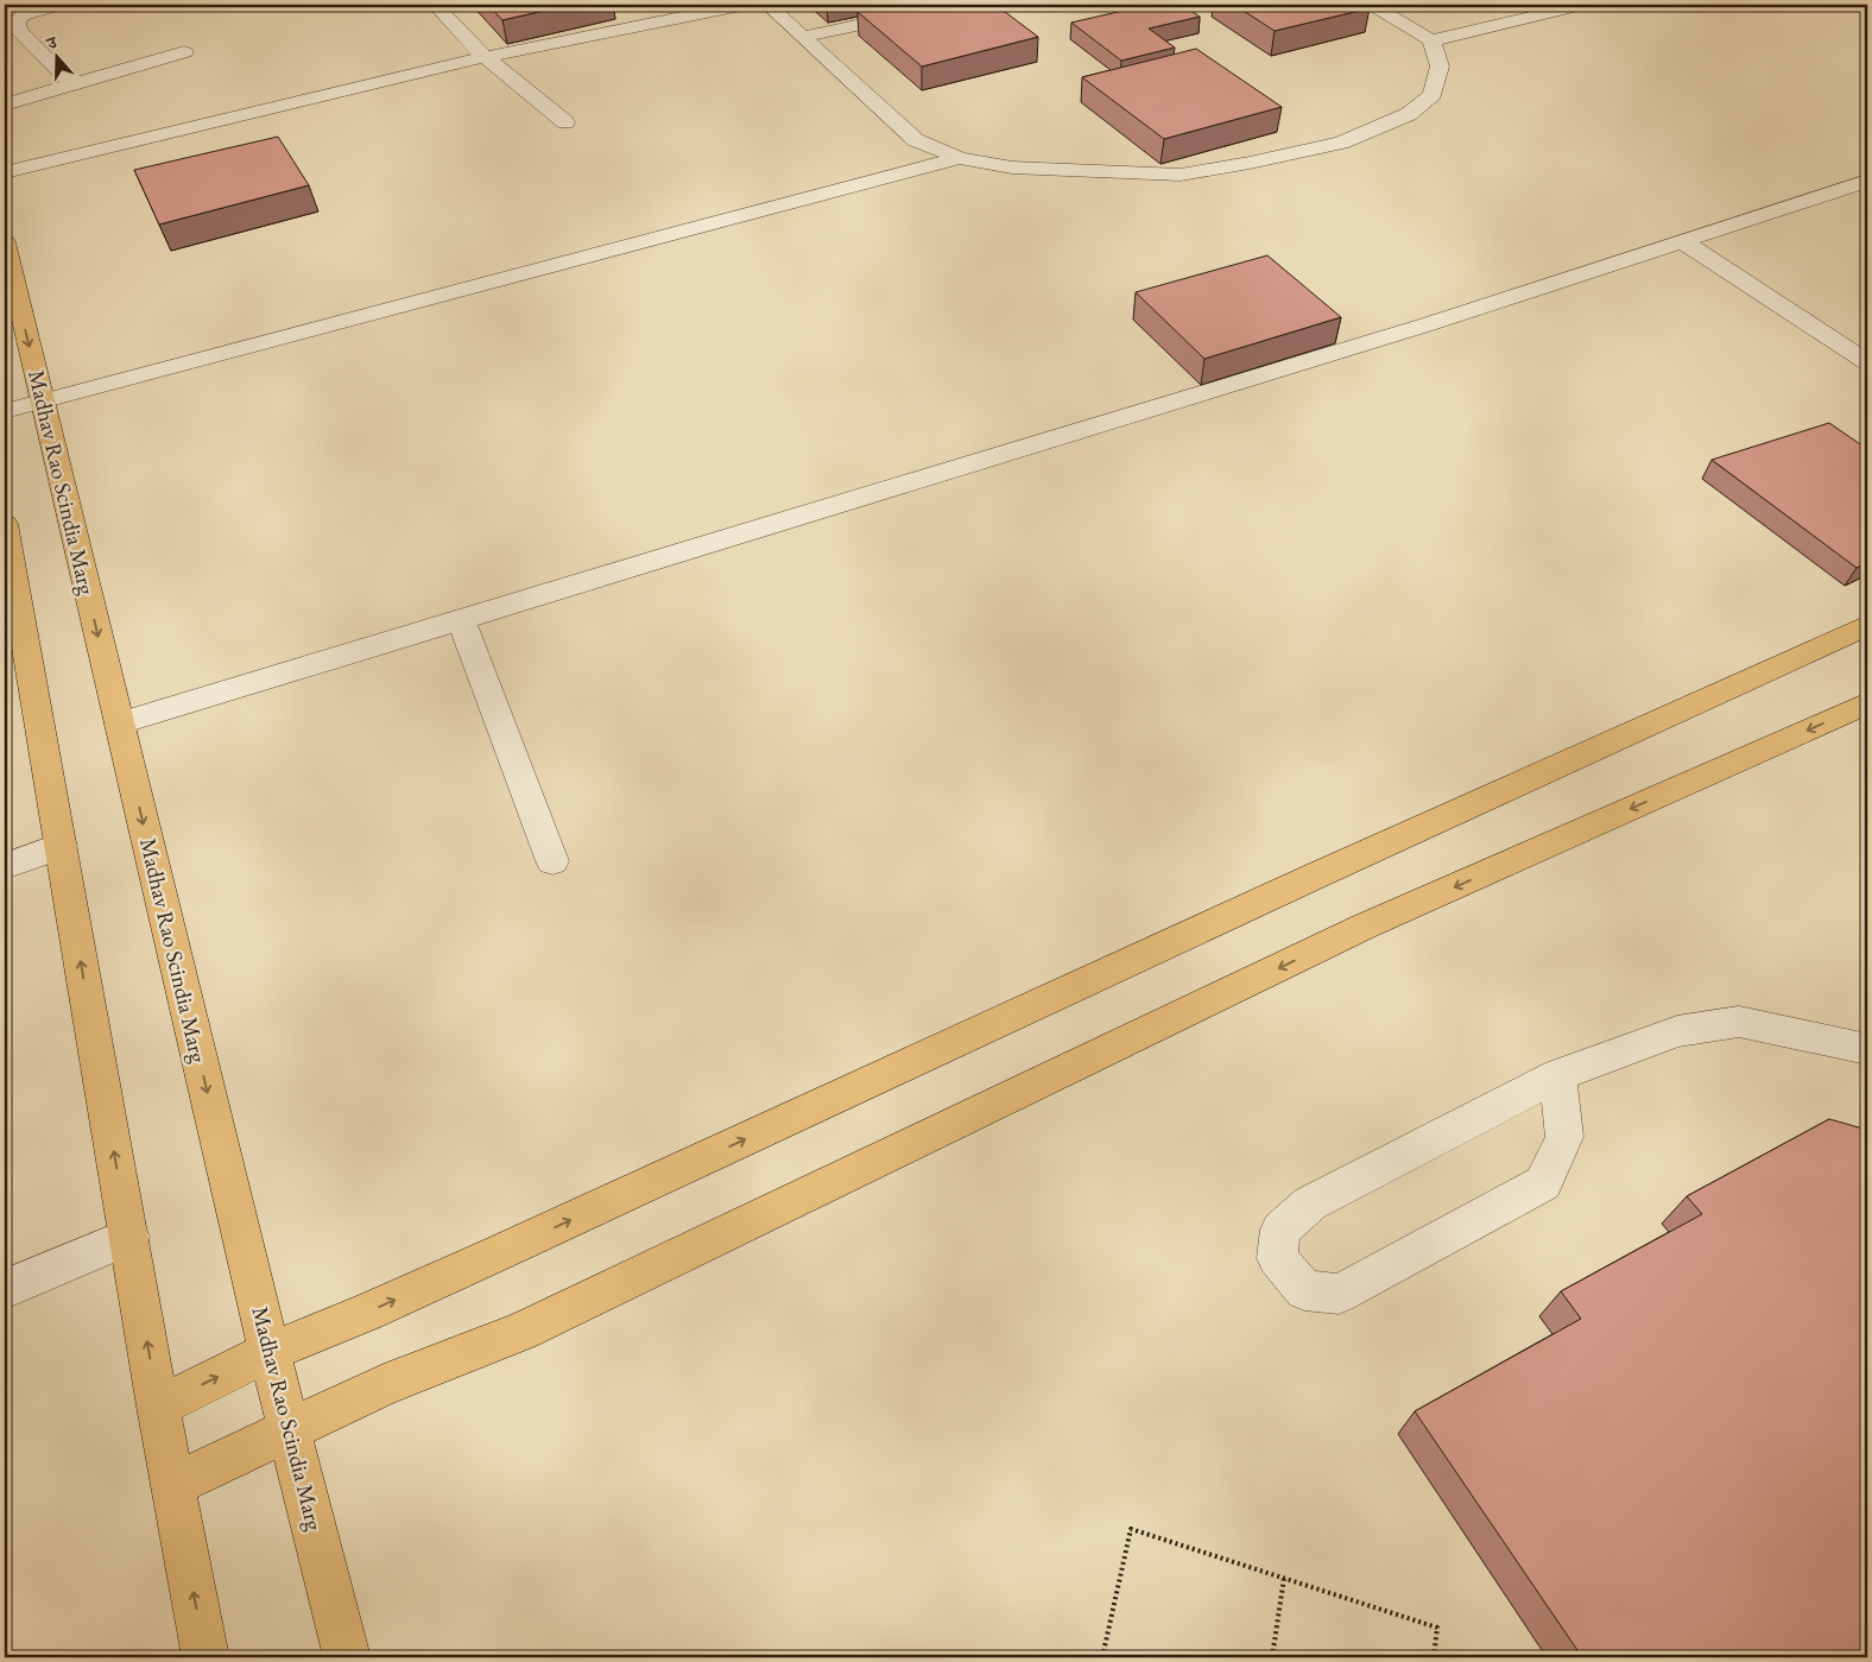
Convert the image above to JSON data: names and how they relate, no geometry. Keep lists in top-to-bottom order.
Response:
{
  "streets": {
    "main road": ["Madhav Rao Scindia Marg"]
  },
  "north": "top"
}
